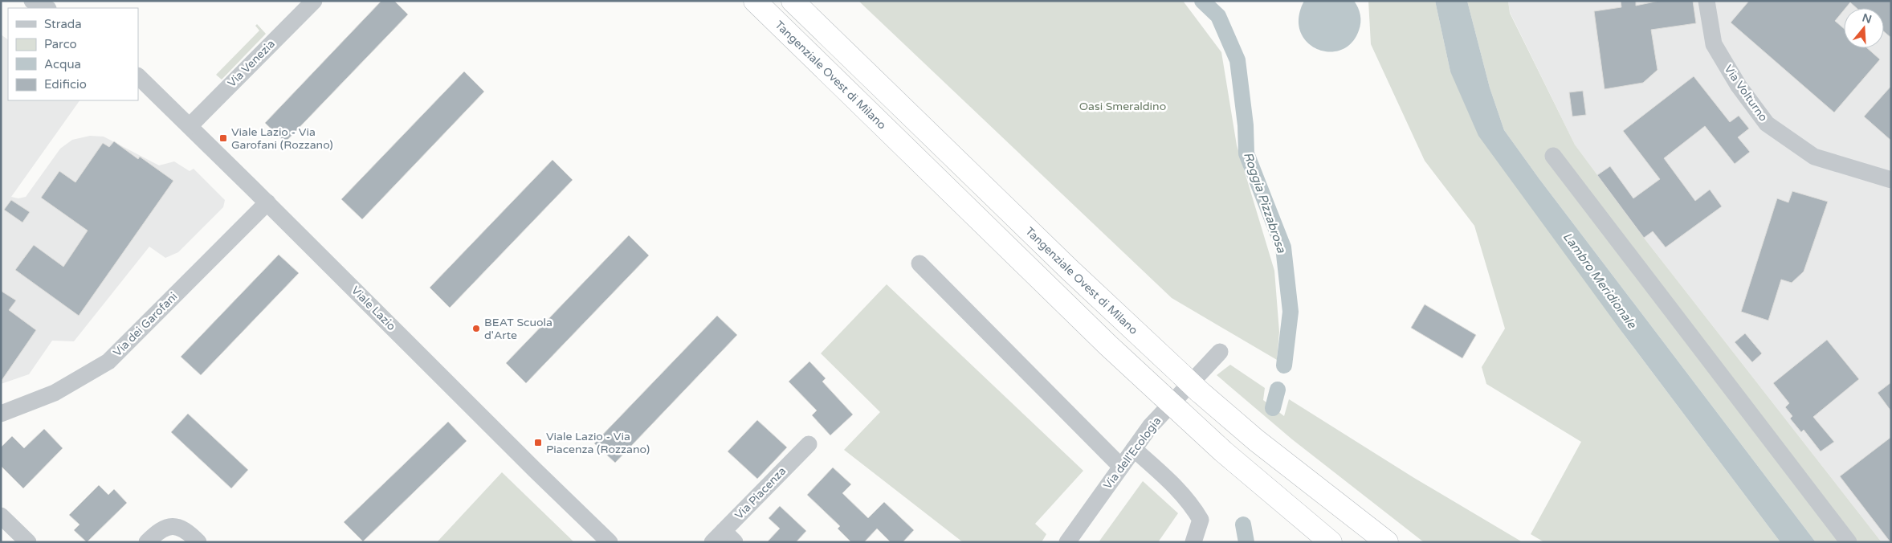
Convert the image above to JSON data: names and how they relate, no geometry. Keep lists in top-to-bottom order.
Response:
{
  "streets": {
    "highway": ["Tangenziale Ovest di Milano"],
    "street": [
      "Via Venezia",
      "Via Volturno",
      "Viale Lazio",
      "Via dei Garofani",
      "Via dell'Ecologia",
      "Via Piacenza"
    ]
  },
  "crossings": [
    ["Via Venezia", "Viale Lazio"],
    ["Viale Lazio", "Via dei Garofani"]
  ],
  "water": ["Roggia Pizzabrosa", "Lambro Meridionale"],
  "parks": ["Oasi Smeraldino"],
  "places": {
    "transit": ["Viale Lazio - Via Garofani (Rozzano)", "Viale Lazio - Via Piacenza (Rozzano)"],
    "other": ["BEAT Scuola d'Arte"]
  },
  "legend": [
    "Strada",
    "Parco",
    "Acqua",
    "Edificio"
  ],
  "north": "top"
}
